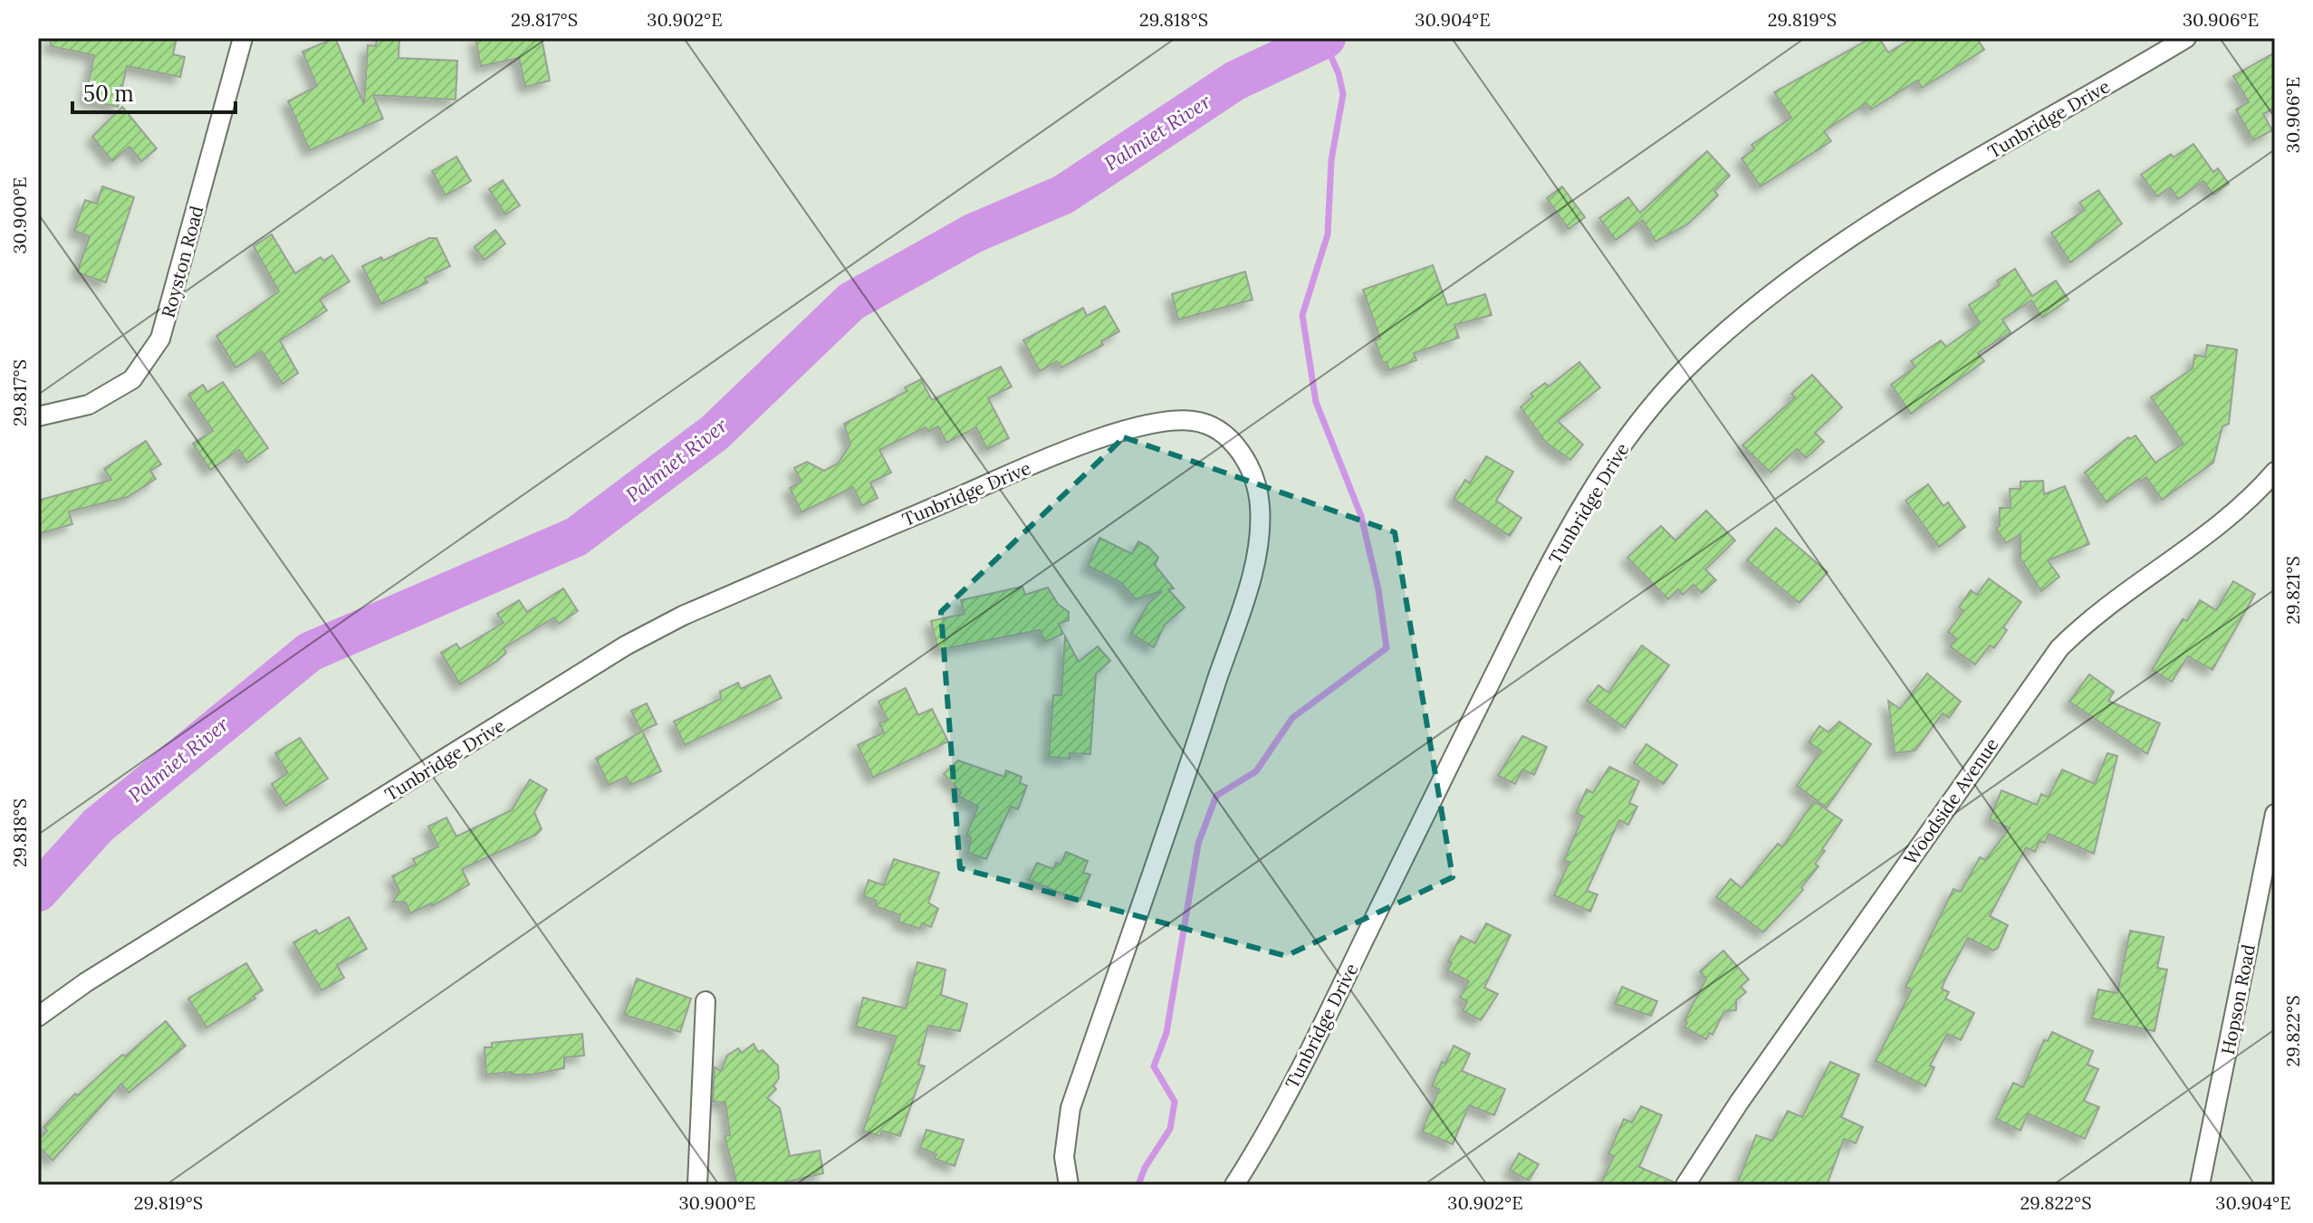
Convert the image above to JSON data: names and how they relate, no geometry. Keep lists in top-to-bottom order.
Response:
{
  "streets": {
    "street": [
      "Tunbridge Drive",
      "Royston Road",
      "Woodside Avenue",
      "Hopson Road"
    ]
  },
  "water": ["Palmiet River"],
  "scale_bar": "50 m",
  "coordinates": [
    "29.817°S",
    "30.902°E",
    "29.818°S",
    "30.904°E",
    "29.819°S",
    "30.906°E",
    "30.900°E",
    "29.821°S",
    "29.822°S"
  ]
}
